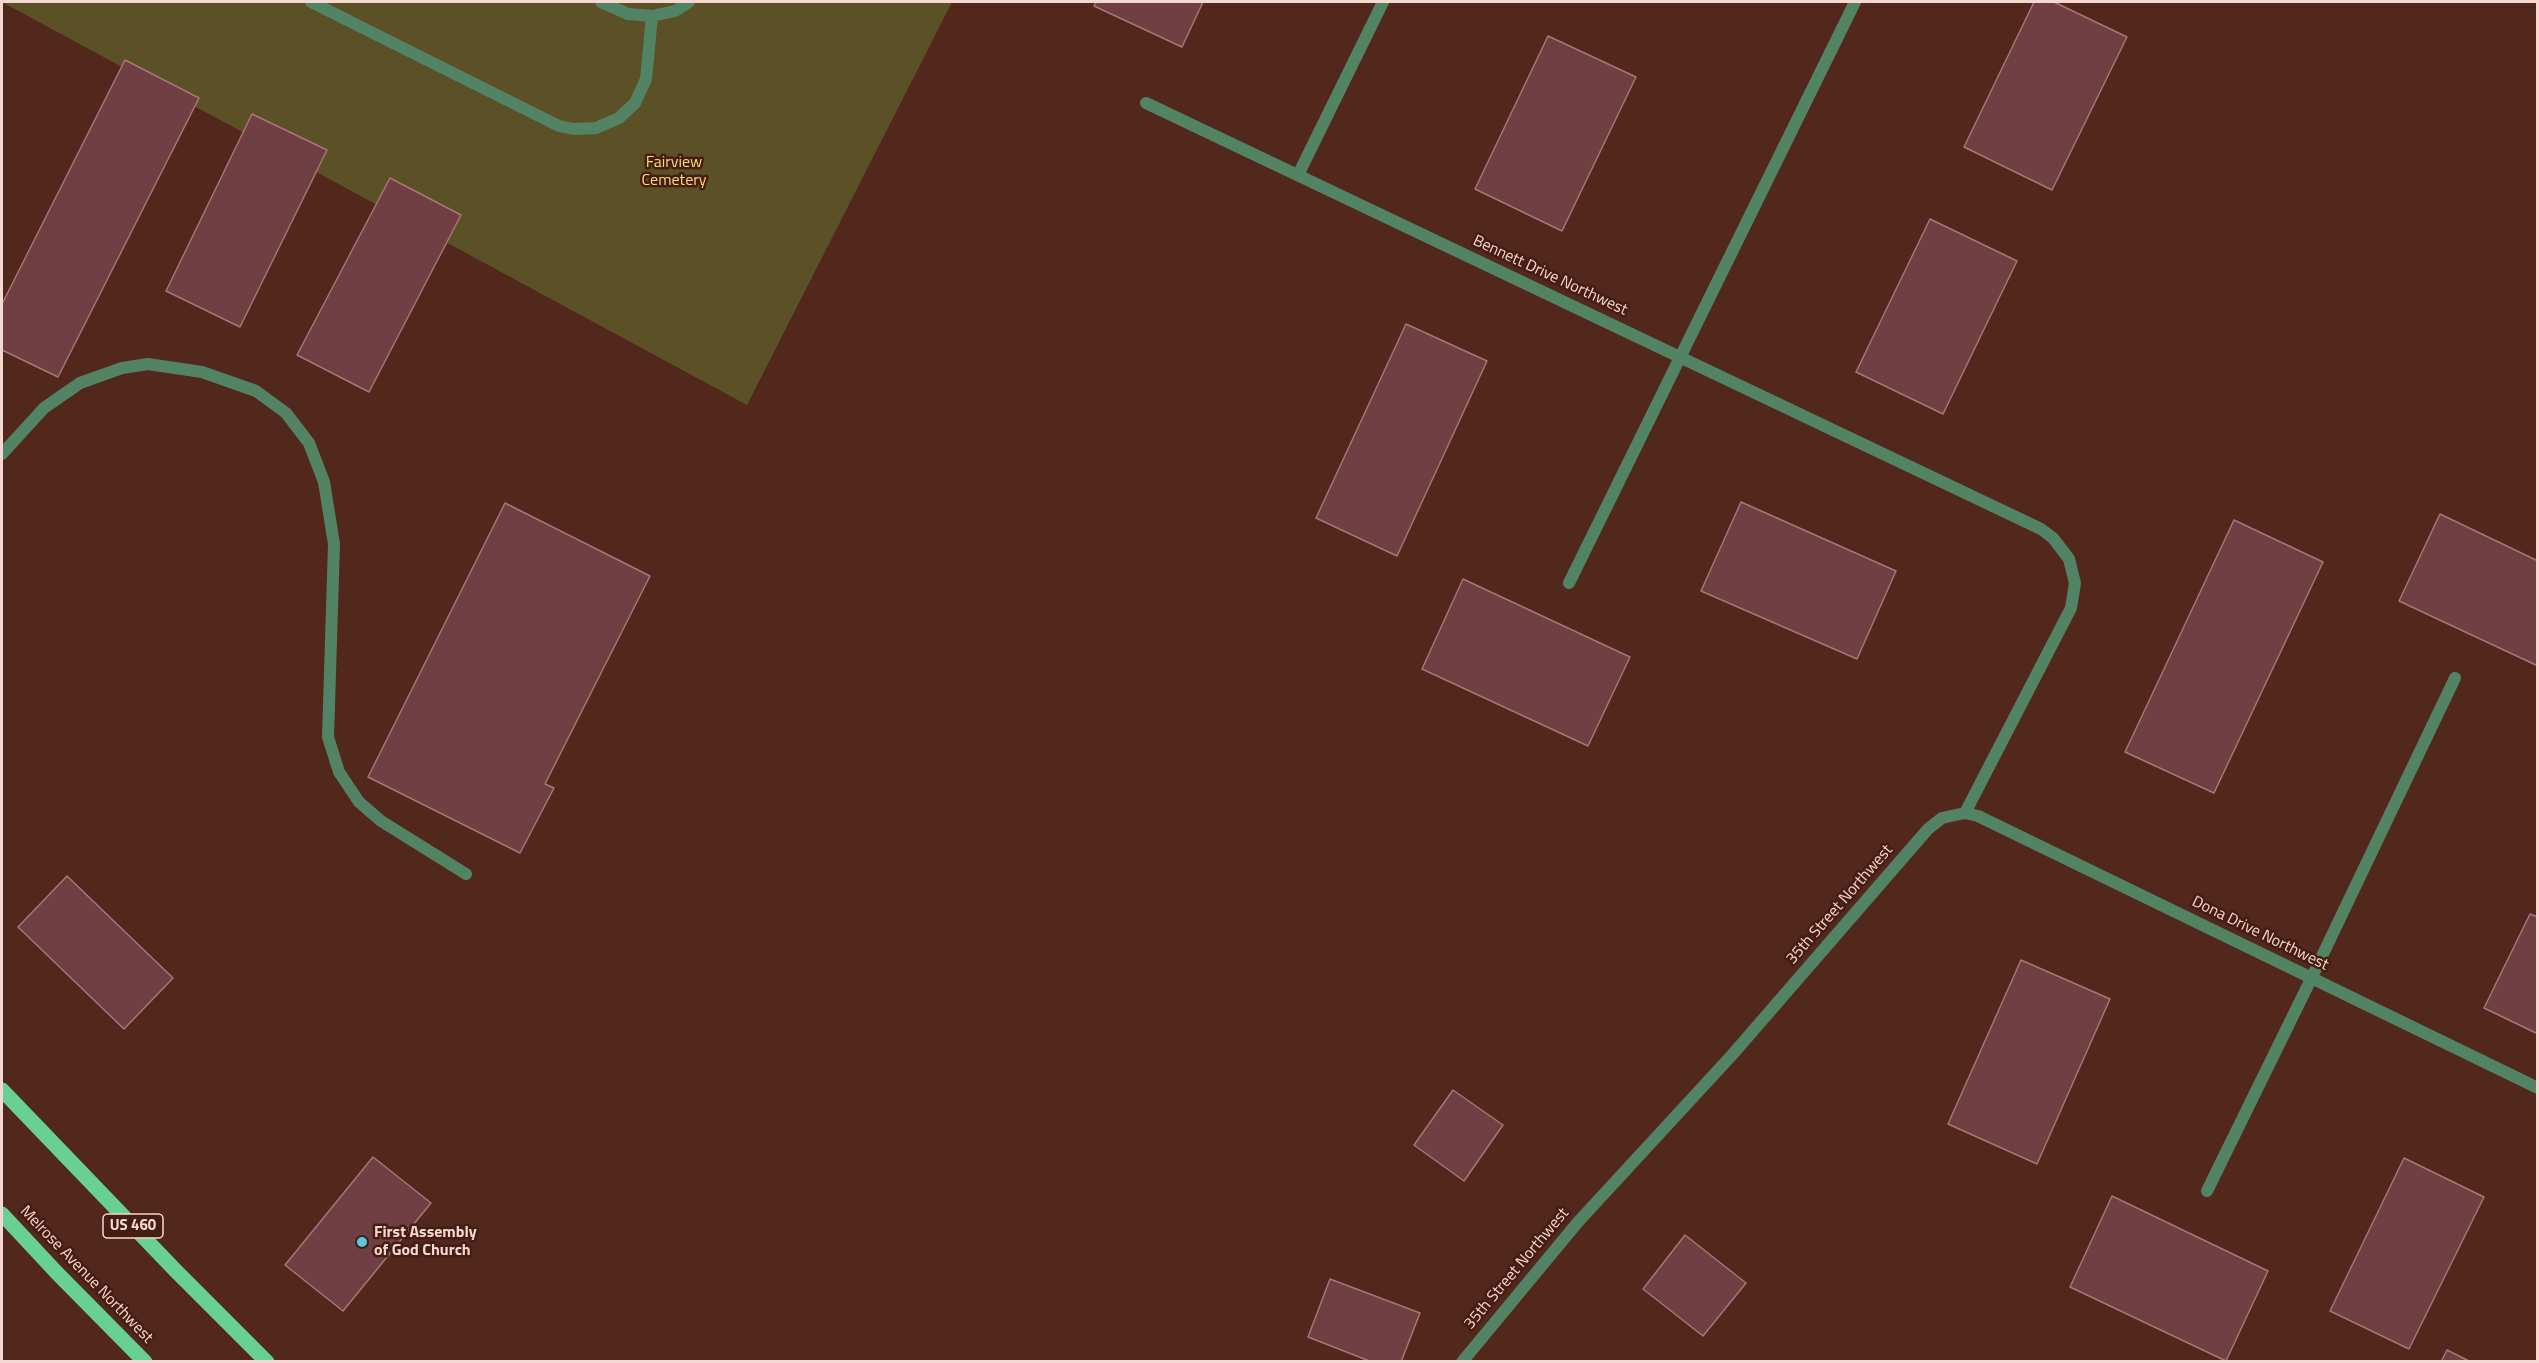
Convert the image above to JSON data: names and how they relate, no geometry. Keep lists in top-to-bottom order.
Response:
{
  "streets": {
    "main road": ["US 460", "Melrose Avenue Northwest"],
    "street": ["Bennett Drive Northwest", "35th Street Northwest", "Dona Drive Northwest"]
  },
  "crossings": [
    ["Bennett Drive Northwest", "35th Street Northwest"],
    ["Bennett Drive Northwest", "Dona Drive Northwest"],
    ["35th Street Northwest", "Dona Drive Northwest"]
  ],
  "parks": ["Fairview Cemetery"],
  "places": ["First Assembly of God Church"]
}
